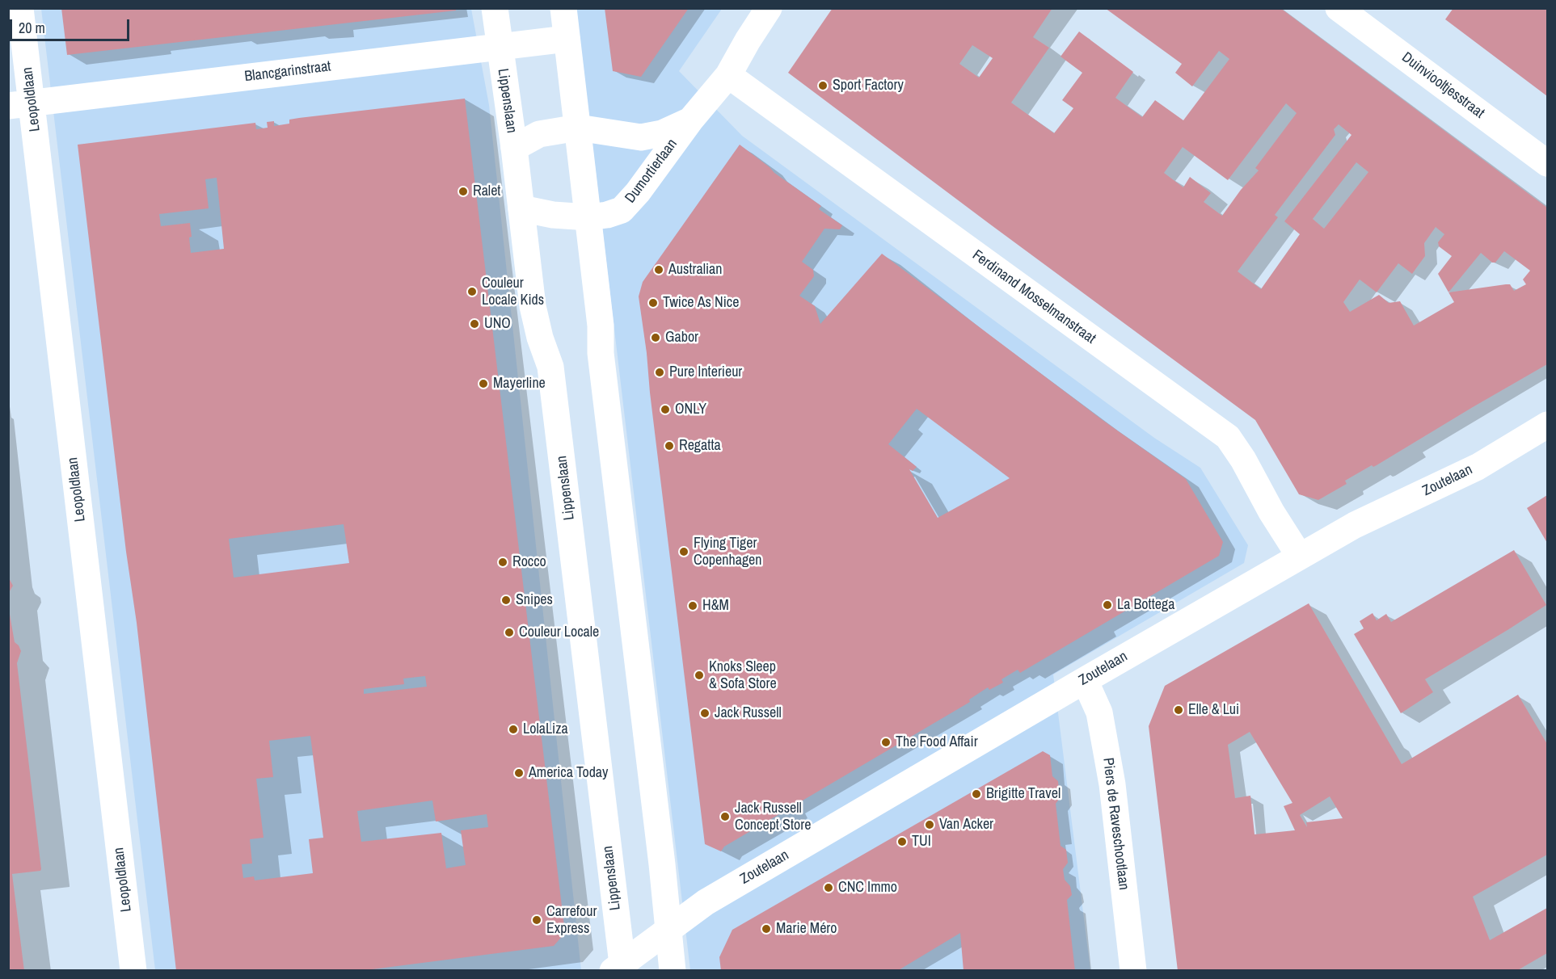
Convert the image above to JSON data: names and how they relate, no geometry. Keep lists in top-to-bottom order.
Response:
{
  "streets": {
    "street": [
      "Blancgarinstraat",
      "Duinviooltjesstraat",
      "Leopoldlaan",
      "Lippenslaan",
      "Dumortierlaan",
      "Ferdinand Mosselmanstraat",
      "Zoutelaan",
      "Piers de Raveschootlaan"
    ]
  },
  "crossings": [
    ["Blancgarinstraat", "Leopoldlaan"],
    ["Blancgarinstraat", "Lippenslaan"],
    ["Lippenslaan", "Dumortierlaan"],
    ["Lippenslaan", "Zoutelaan"],
    ["Dumortierlaan", "Ferdinand Mosselmanstraat"],
    ["Ferdinand Mosselmanstraat", "Zoutelaan"],
    ["Zoutelaan", "Piers de Raveschootlaan"]
  ],
  "places": [
    "Sport Factory",
    "Ralet",
    "Australian",
    "Couleur Locale Kids",
    "Twice As Nice",
    "UNO",
    "Gabor",
    "Pure Interieur",
    "Mayerline",
    "ONLY",
    "Regatta",
    "Flying Tiger Copenhagen",
    "Rocco",
    "Snipes",
    "La Bottega",
    "H&M",
    "Couleur Locale",
    "Knoks Sleep & Sofa Store",
    "Elle & Lui",
    "Jack Russell",
    "LolaLiza",
    "The Food Affair",
    "America Today",
    "Brigitte Travel",
    "Jack Russell Concept Store",
    "Van Acker",
    "TUI",
    "CNC Immo",
    "Carrefour Express",
    "Marie Méro"
  ],
  "scale_bar": "20 m"
}
